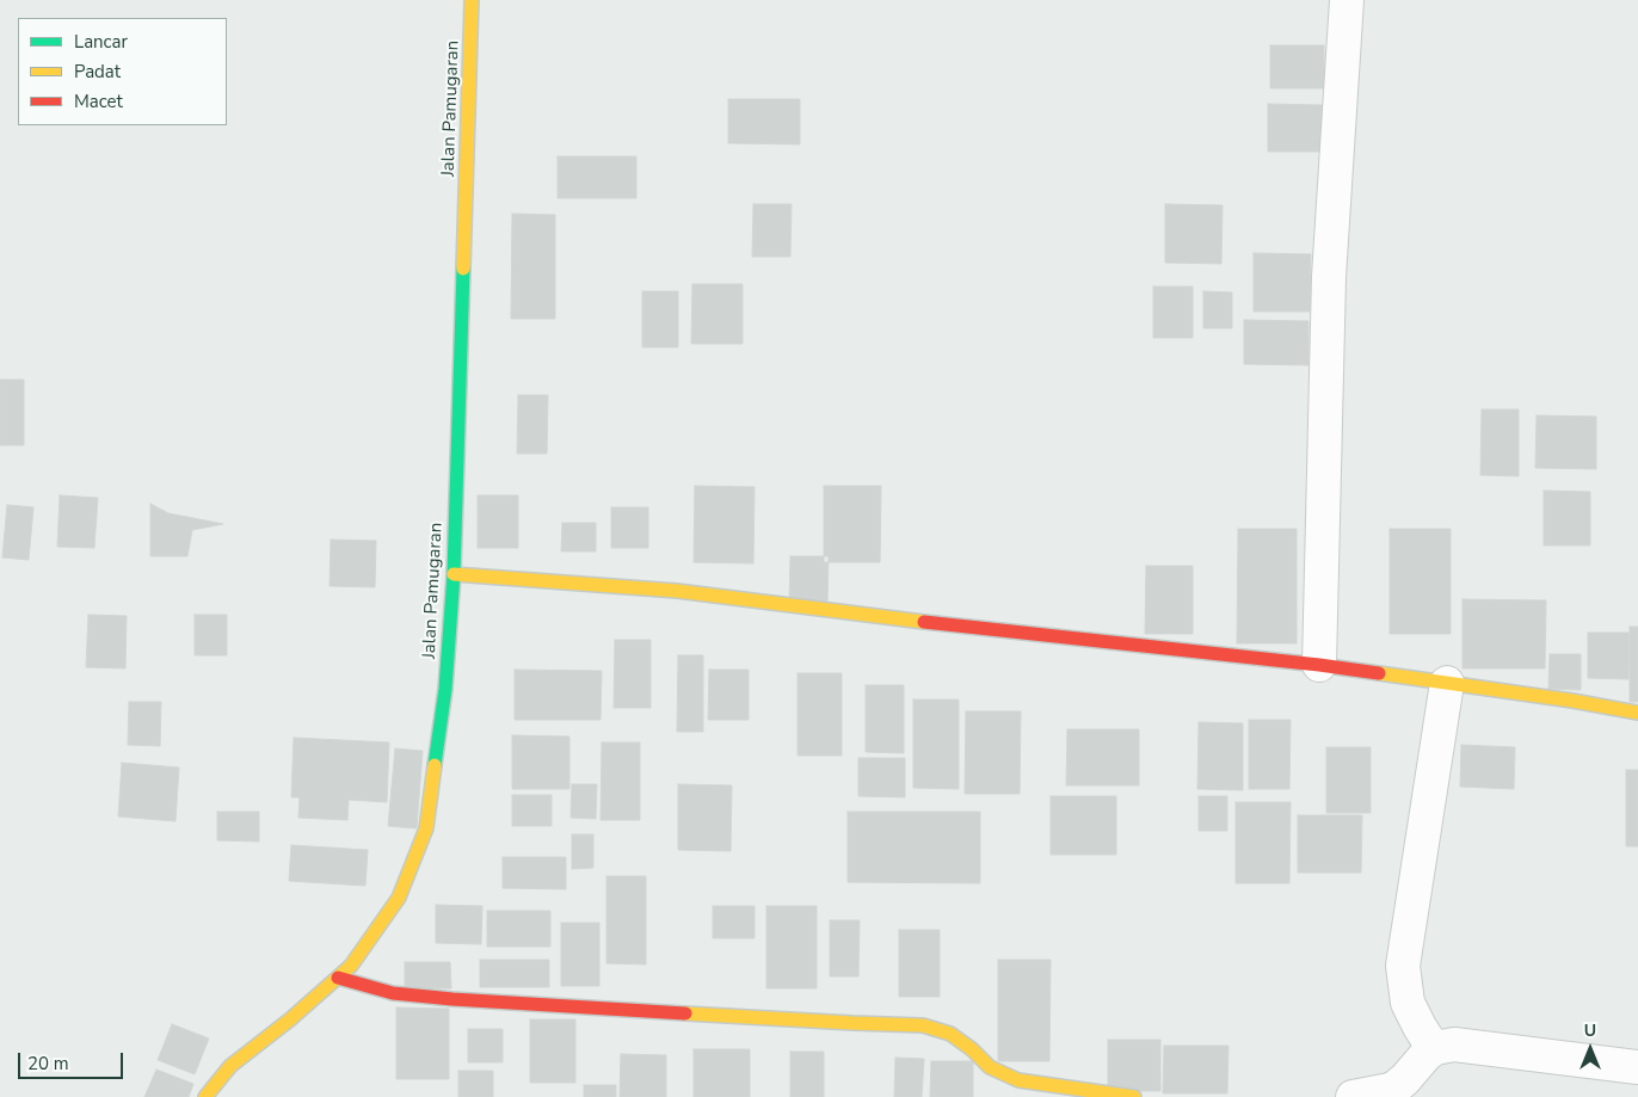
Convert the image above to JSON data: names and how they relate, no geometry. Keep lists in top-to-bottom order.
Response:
{
  "streets": {
    "street": ["Jalan Pamugaran"]
  },
  "legend": ["Lancar", "Padat", "Macet"],
  "scale_bar": "20 m",
  "north": "top"
}
